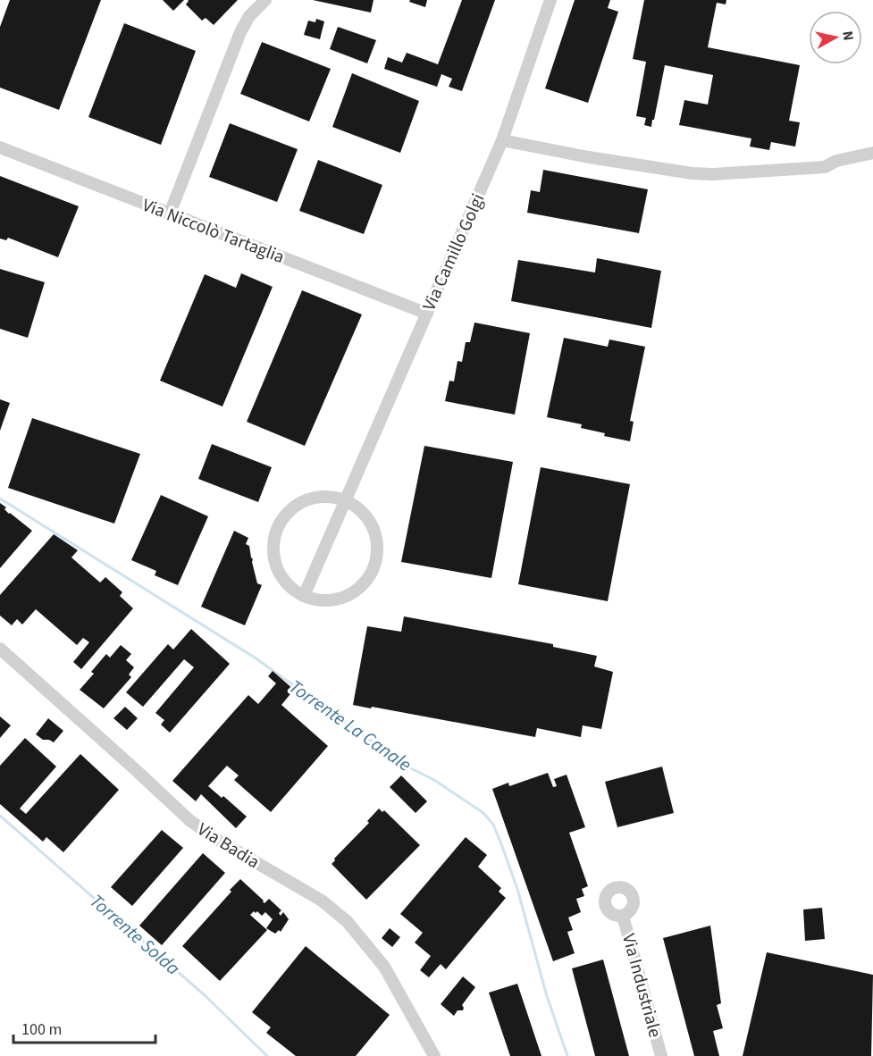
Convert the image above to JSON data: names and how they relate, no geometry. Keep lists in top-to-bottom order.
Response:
{
  "streets": {
    "street": [
      "Via Niccolò Tartaglia",
      "Via Camillo Golgi",
      "Via Badia",
      "Via Industriale"
    ]
  },
  "crossings": [
    ["Via Niccolò Tartaglia", "Via Camillo Golgi"]
  ],
  "water": ["Torrente La Canale", "Torrente Solda"],
  "scale_bar": "100 m",
  "north": "right"
}
